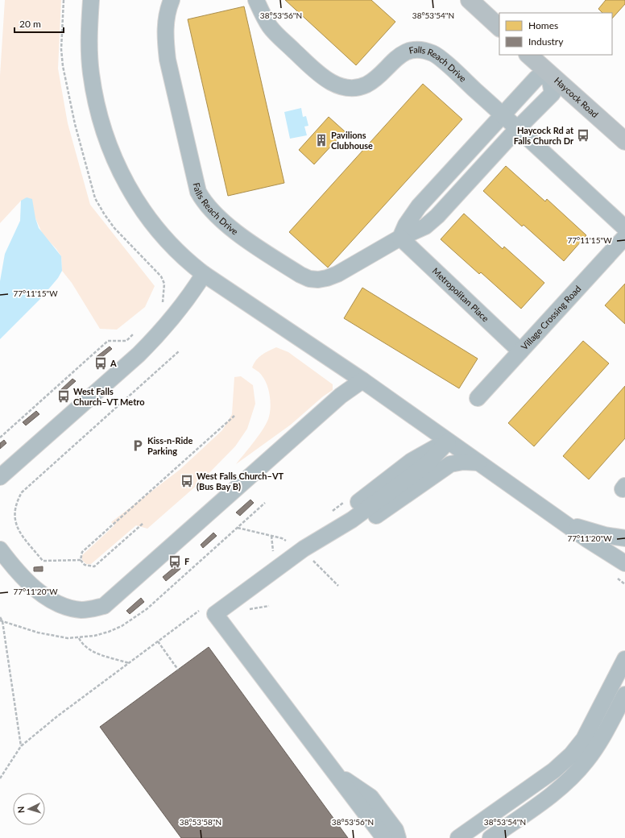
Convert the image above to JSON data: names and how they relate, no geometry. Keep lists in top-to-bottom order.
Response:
{
  "streets": {
    "main road": ["Haycock Road"],
    "street": ["Falls Reach Drive", "Metropolitan Place", "Village Crossing Road"]
  },
  "crossings": [
    ["Falls Reach Drive", "Haycock Road"],
    ["Falls Reach Drive", "Metropolitan Place"],
    ["Metropolitan Place", "Village Crossing Road"]
  ],
  "places": {
    "bus stop": [
      "Haycock Rd at Falls Church Dr",
      "A",
      "West Falls Church–VT Metro",
      "West Falls Church–VT (Bus Bay B)",
      "F"
    ],
    "building": ["Pavilions Clubhouse"],
    "parking": ["Kiss-n-Ride Parking"]
  },
  "legend": ["Homes", "Industry"],
  "scale_bar": "20 m",
  "north": "left",
  "coordinates": [
    "38°53'56\"N",
    "38°53'54\"N",
    "77°11'15\"W",
    "77°11'20\"W",
    "38°53'58\"N"
  ]
}
